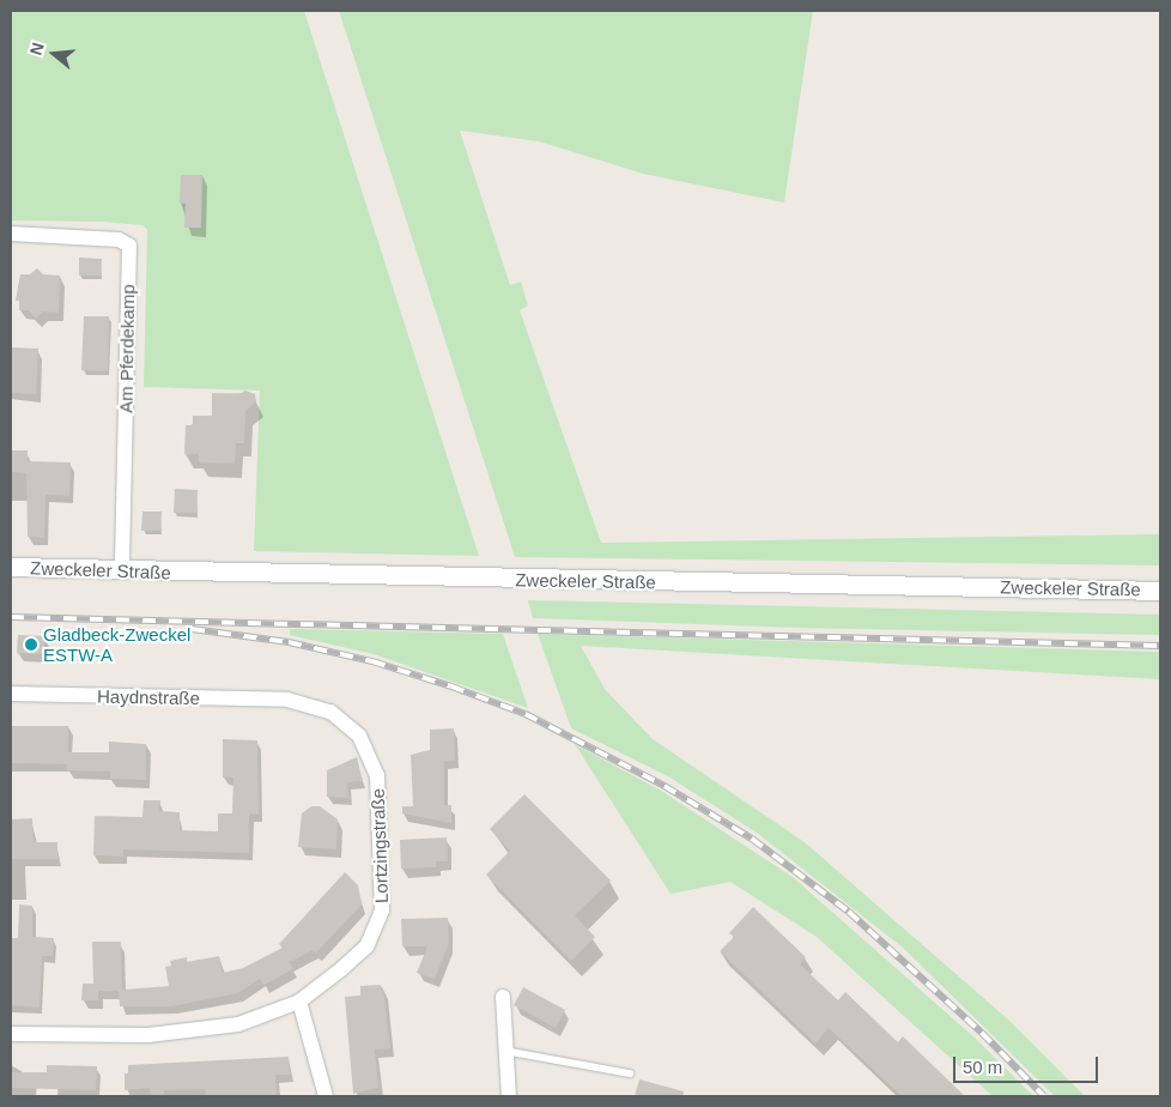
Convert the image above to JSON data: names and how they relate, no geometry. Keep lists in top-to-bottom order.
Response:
{
  "streets": {
    "street": [
      "Am Pferdekamp",
      "Zweckeler Straße",
      "Haydnstraße",
      "Lortzingstraße"
    ]
  },
  "crossings": [
    ["Am Pferdekamp", "Zweckeler Straße"],
    ["Haydnstraße", "Lortzingstraße"]
  ],
  "places": ["Gladbeck-Zweckel ESTW-A"],
  "scale_bar": "50 m",
  "north": "left"
}
